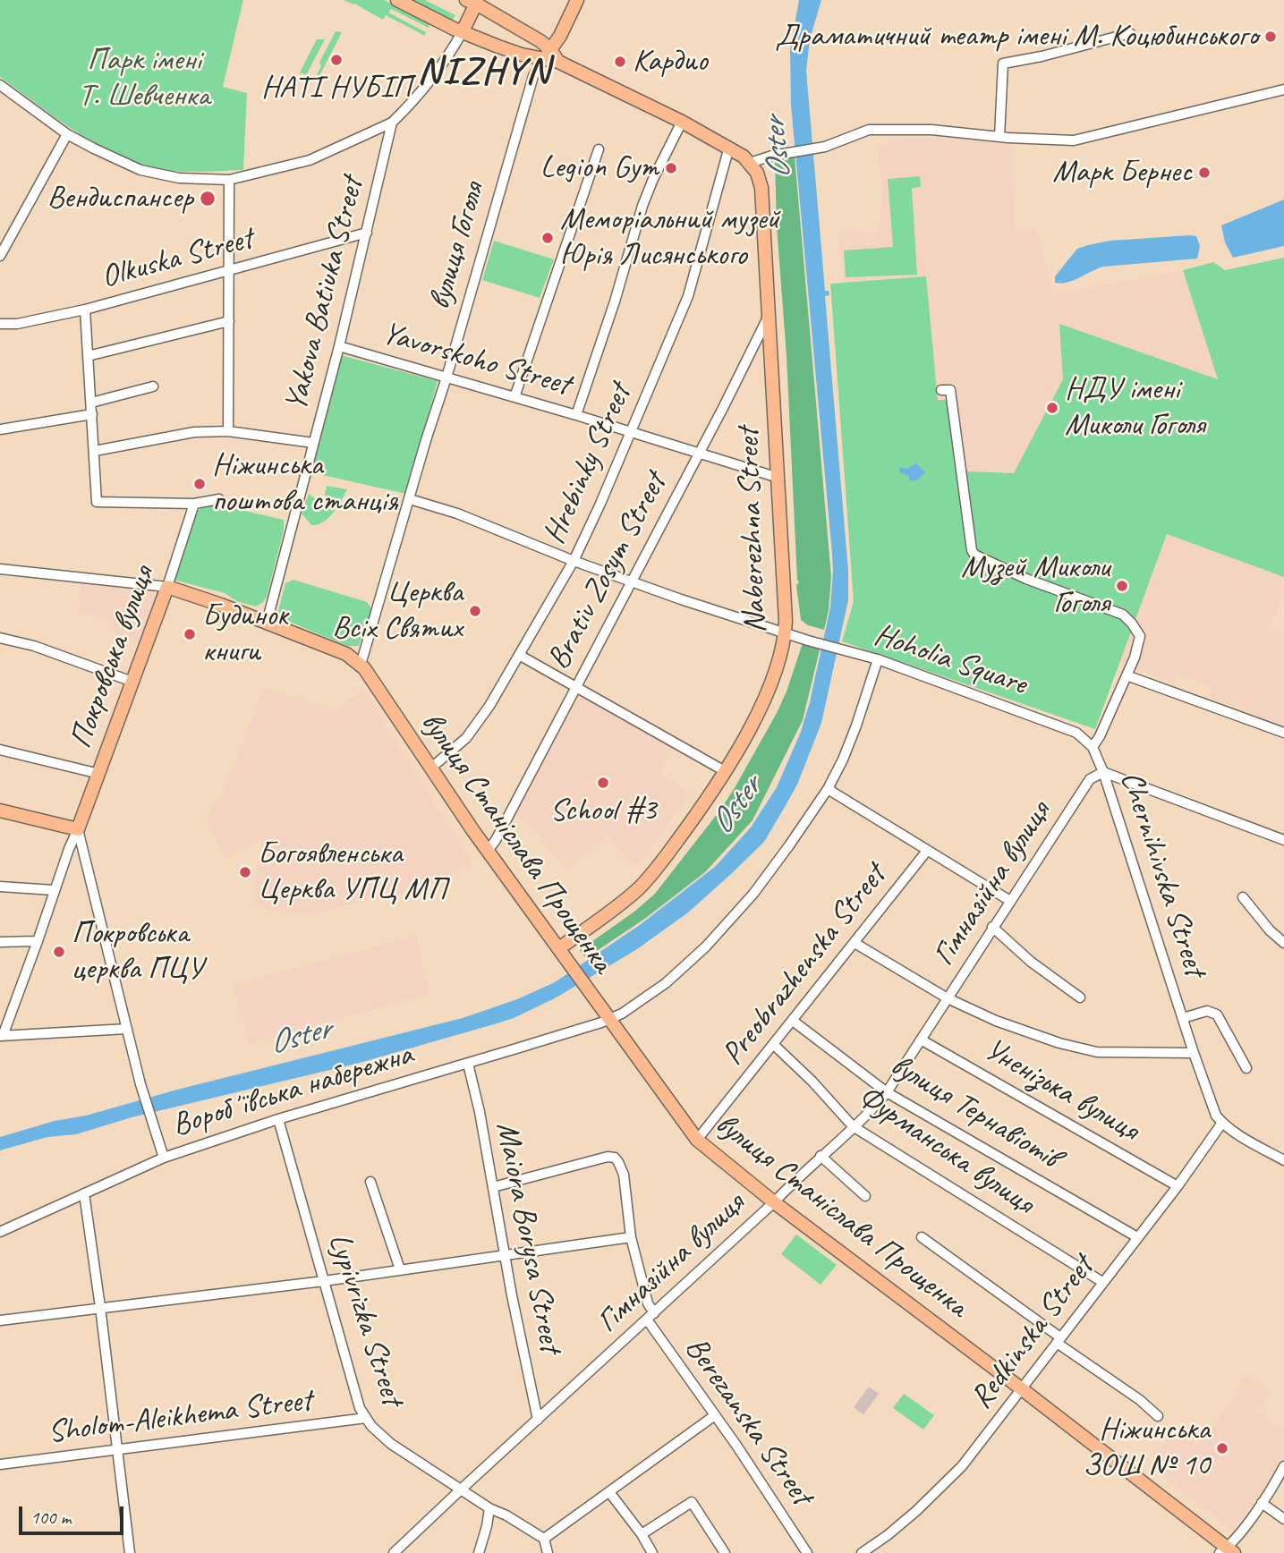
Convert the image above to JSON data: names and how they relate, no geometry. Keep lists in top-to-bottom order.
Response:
{
  "streets": {
    "main road": ["Naberezhna Street", "Покровська вулиця", "вулиця Станіслава Прощенка"],
    "street": [
      "вулиця Гоголя",
      "Olkuska Street",
      "Yakova Batiuka Street",
      "Yavorskoho Street",
      "Hrebinky Street",
      "Brativ Zosym Street",
      "Hoholia Square",
      "Chernihivska Street",
      "Гімназійна вулиця",
      "Preobrazhenska Street",
      "Воробʼївська набережна",
      "Уненізька вулиця",
      "вулиця Тернавіотів",
      "Фурманська вулиця",
      "Maiora Borysa Street",
      "Lypivrizka Street",
      "Redkinska Street",
      "Sholom-Aleikhema Street",
      "Berezanska Street"
    ]
  },
  "crossings": [
    ["вулиця Гоголя", "Yavorskoho Street"],
    ["вулиця Гоголя", "Naberezhna Street"],
    ["вулиця Гоголя", "Hoholia Square"],
    ["вулиця Гоголя", "вулиця Станіслава Прощенка"],
    ["Olkuska Street", "Yakova Batiuka Street"],
    ["Yakova Batiuka Street", "Yavorskoho Street"],
    ["Yavorskoho Street", "Hrebinky Street"],
    ["Yavorskoho Street", "Naberezhna Street"],
    ["Yavorskoho Street", "Brativ Zosym Street"],
    ["Hrebinky Street", "Naberezhna Street"],
    ["Hrebinky Street", "Hoholia Square"],
    ["Hrebinky Street", "вулиця Станіслава Прощенка"],
    ["Naberezhna Street", "Brativ Zosym Street"],
    ["Naberezhna Street", "Hoholia Square"],
    ["Naberezhna Street", "вулиця Станіслава Прощенка"],
    ["Brativ Zosym Street", "Hoholia Square"],
    ["Brativ Zosym Street", "вулиця Станіслава Прощенка"],
    ["Hoholia Square", "Chernihivska Street"],
    ["вулиця Станіслава Прощенка", "Гімназійна вулиця"],
    ["вулиця Станіслава Прощенка", "Preobrazhenska Street"],
    ["вулиця Станіслава Прощенка", "Воробʼївська набережна"],
    ["вулиця Станіслава Прощенка", "Redkinska Street"],
    ["Chernihivska Street", "Гімназійна вулиця"],
    ["Chernihivska Street", "Redkinska Street"],
    ["Гімназійна вулиця", "Уненізька вулиця"],
    ["Гімназійна вулиця", "вулиця Тернавіотів"],
    ["Гімназійна вулиця", "Фурманська вулиця"],
    ["Гімназійна вулиця", "Maiora Borysa Street"],
    ["Гімназійна вулиця", "Lypivrizka Street"],
    ["Гімназійна вулиця", "Berezanska Street"],
    ["Preobrazhenska Street", "вулиця Тернавіотів"],
    ["Preobrazhenska Street", "Фурманська вулиця"],
    ["Воробʼївська набережна", "Maiora Borysa Street"],
    ["Воробʼївська набережна", "Lypivrizka Street"],
    ["Уненізька вулиця", "Redkinska Street"],
    ["вулиця Тернавіотів", "Redkinska Street"],
    ["Фурманська вулиця", "Redkinska Street"],
    ["Maiora Borysa Street", "Berezanska Street"],
    ["Lypivrizka Street", "Sholom-Aleikhema Street"]
  ],
  "districts": ["NIZHYN"],
  "water": ["Oster"],
  "parks": ["Парк імені Т. Шевченка"],
  "places": [
    "Драматичний театр імені М. Коцюбинського",
    "НАТІ НУБІП",
    "Кардио",
    "Legion Gym",
    "Марк Бернес",
    "Вендиспансер",
    "Меморіальний музей Юрія Лисянського",
    "НДУ імені Миколи Гоголя",
    "Ніжинська поштова станція",
    "Музей Миколи Гоголя",
    "Церква Всіх Святих",
    "Будинок книги",
    "School #3",
    "Богоявленська Церква УПЦ МП",
    "Покровська церква ПЦУ",
    "Ніжинська ЗОШ № 10"
  ],
  "scale_bar": "100 m"
}
